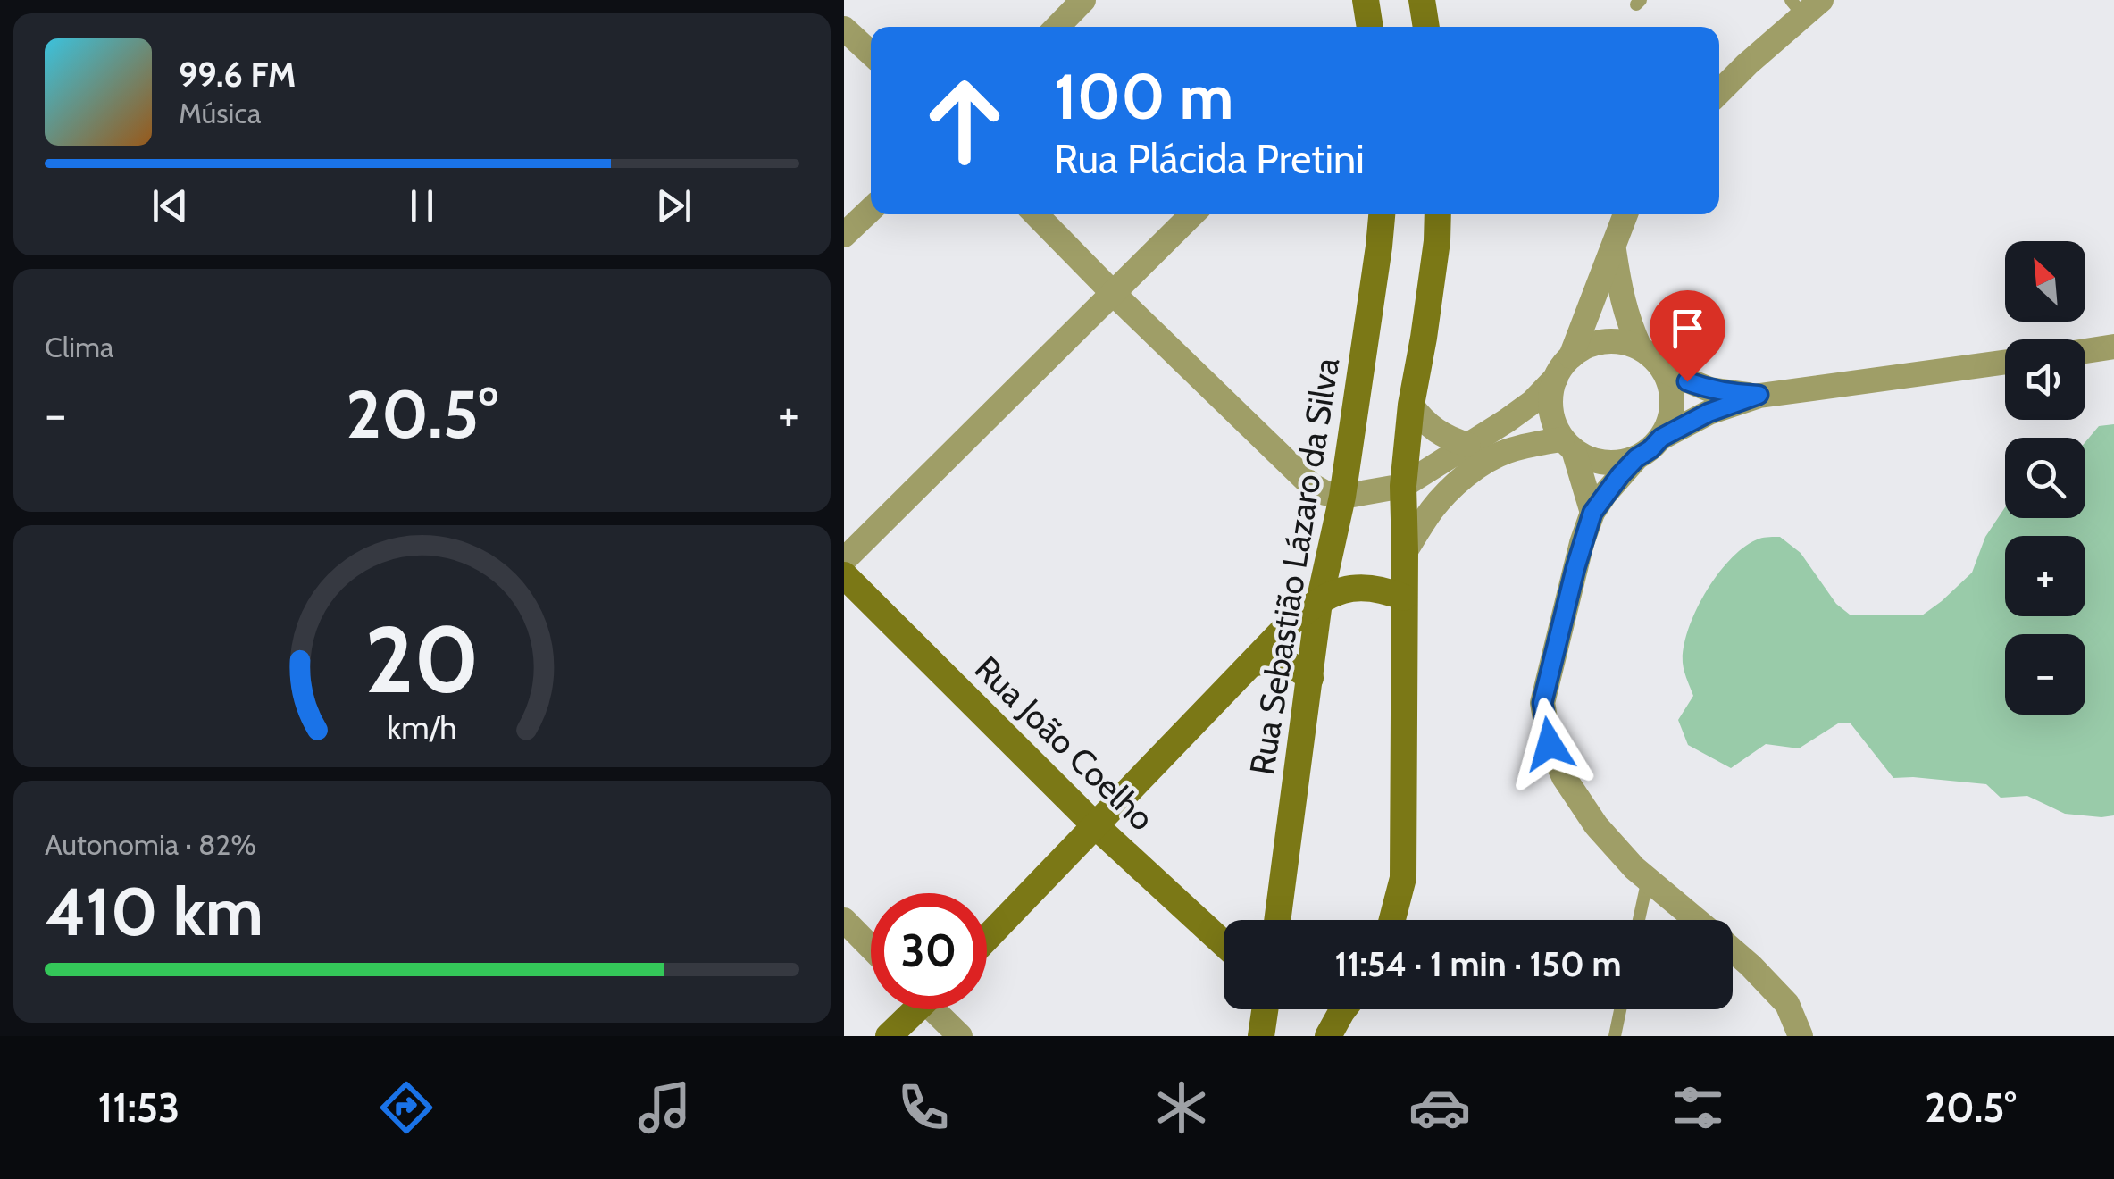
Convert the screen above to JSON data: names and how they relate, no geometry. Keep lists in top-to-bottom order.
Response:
{
  "streets": {
    "street": ["Rua Sebastião Lázaro da Silva", "Rua João Coelho"]
  },
  "north": "top left",
  "page": {
    "turn": ["100 m", "Rua Plácida Pretini"],
    "song": ["99.6 FM", "Música"],
    "map_buttons": ["+", "−"],
    "tile": [
      "Clima",
      ["Autonomia · 82%", "410 km"]
    ],
    "heat": ["−", "20.5°", "+"],
    "limit": "30",
    "trip": "11:54 · 1 min · 150 m",
    "tabs": ["11:53", "20.5°"],
    "gauge": ["20", "km/h"]
  }
}
